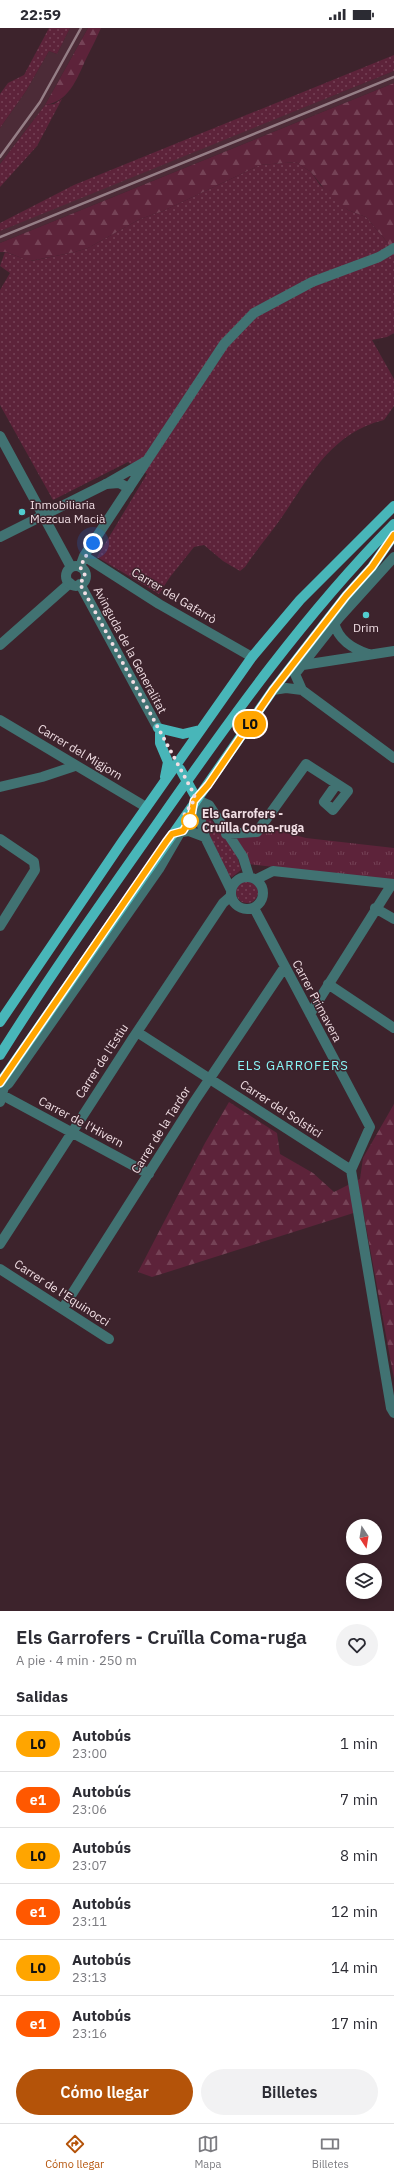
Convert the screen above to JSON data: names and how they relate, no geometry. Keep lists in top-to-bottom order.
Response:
{
  "streets": {
    "street": [
      "Carrer del Gafarrò",
      "Avinguda de la Generalitat",
      "Carrer del Migjorn",
      "Carrer Primavera",
      "Carrer de l'Estiu",
      "Carrer del Solstici",
      "Carrer de l'Hivern",
      "Carrer de la Tardor",
      "Carrer de l'Equinocci"
    ]
  },
  "crossings": [
    ["Carrer Primavera", "Carrer de l'Estiu"],
    ["Carrer Primavera", "Carrer del Solstici"],
    ["Carrer Primavera", "Carrer de la Tardor"],
    ["Carrer de l'Estiu", "Carrer del Solstici"],
    ["Carrer de l'Estiu", "Carrer de l'Hivern"],
    ["Carrer del Solstici", "Carrer de la Tardor"],
    ["Carrer de l'Hivern", "Carrer de la Tardor"],
    ["Carrer de la Tardor", "Carrer de l'Equinocci"]
  ],
  "districts": ["ELS GARROFERS"],
  "places": ["Inmobiliaria Mezcua Macià", "Drim", "Els Garrofers - Cruïlla Coma-ruga"],
  "lines": ["bus line L0"],
  "north": "bottom",
  "page": {
    "status": "22:59",
    "on_map": "L0",
    "heading": [
      ["Els Garrofers - Cruïlla Coma-ruga", "A pie · 4 min · 250 m"],
      "Salidas"
    ],
    "list": [
      {
        "mark": "L0",
        "name": "Autobús",
        "note": "23:00",
        "value": "1 min"
      },
      {
        "mark": "e1",
        "name": "Autobús",
        "note": "23:06",
        "value": "7 min"
      },
      {
        "mark": "L0",
        "name": "Autobús",
        "note": "23:07",
        "value": "8 min"
      },
      {
        "mark": "e1",
        "name": "Autobús",
        "note": "23:11",
        "value": "12 min"
      },
      {
        "mark": "L0",
        "name": "Autobús",
        "note": "23:13",
        "value": "14 min"
      },
      {
        "mark": "e1",
        "name": "Autobús",
        "note": "23:16",
        "value": "17 min"
      }
    ],
    "buttons": ["Cómo llegar", "Billetes"],
    "tabs": ["Cómo llegar", "Mapa", "Billetes"]
  }
}
